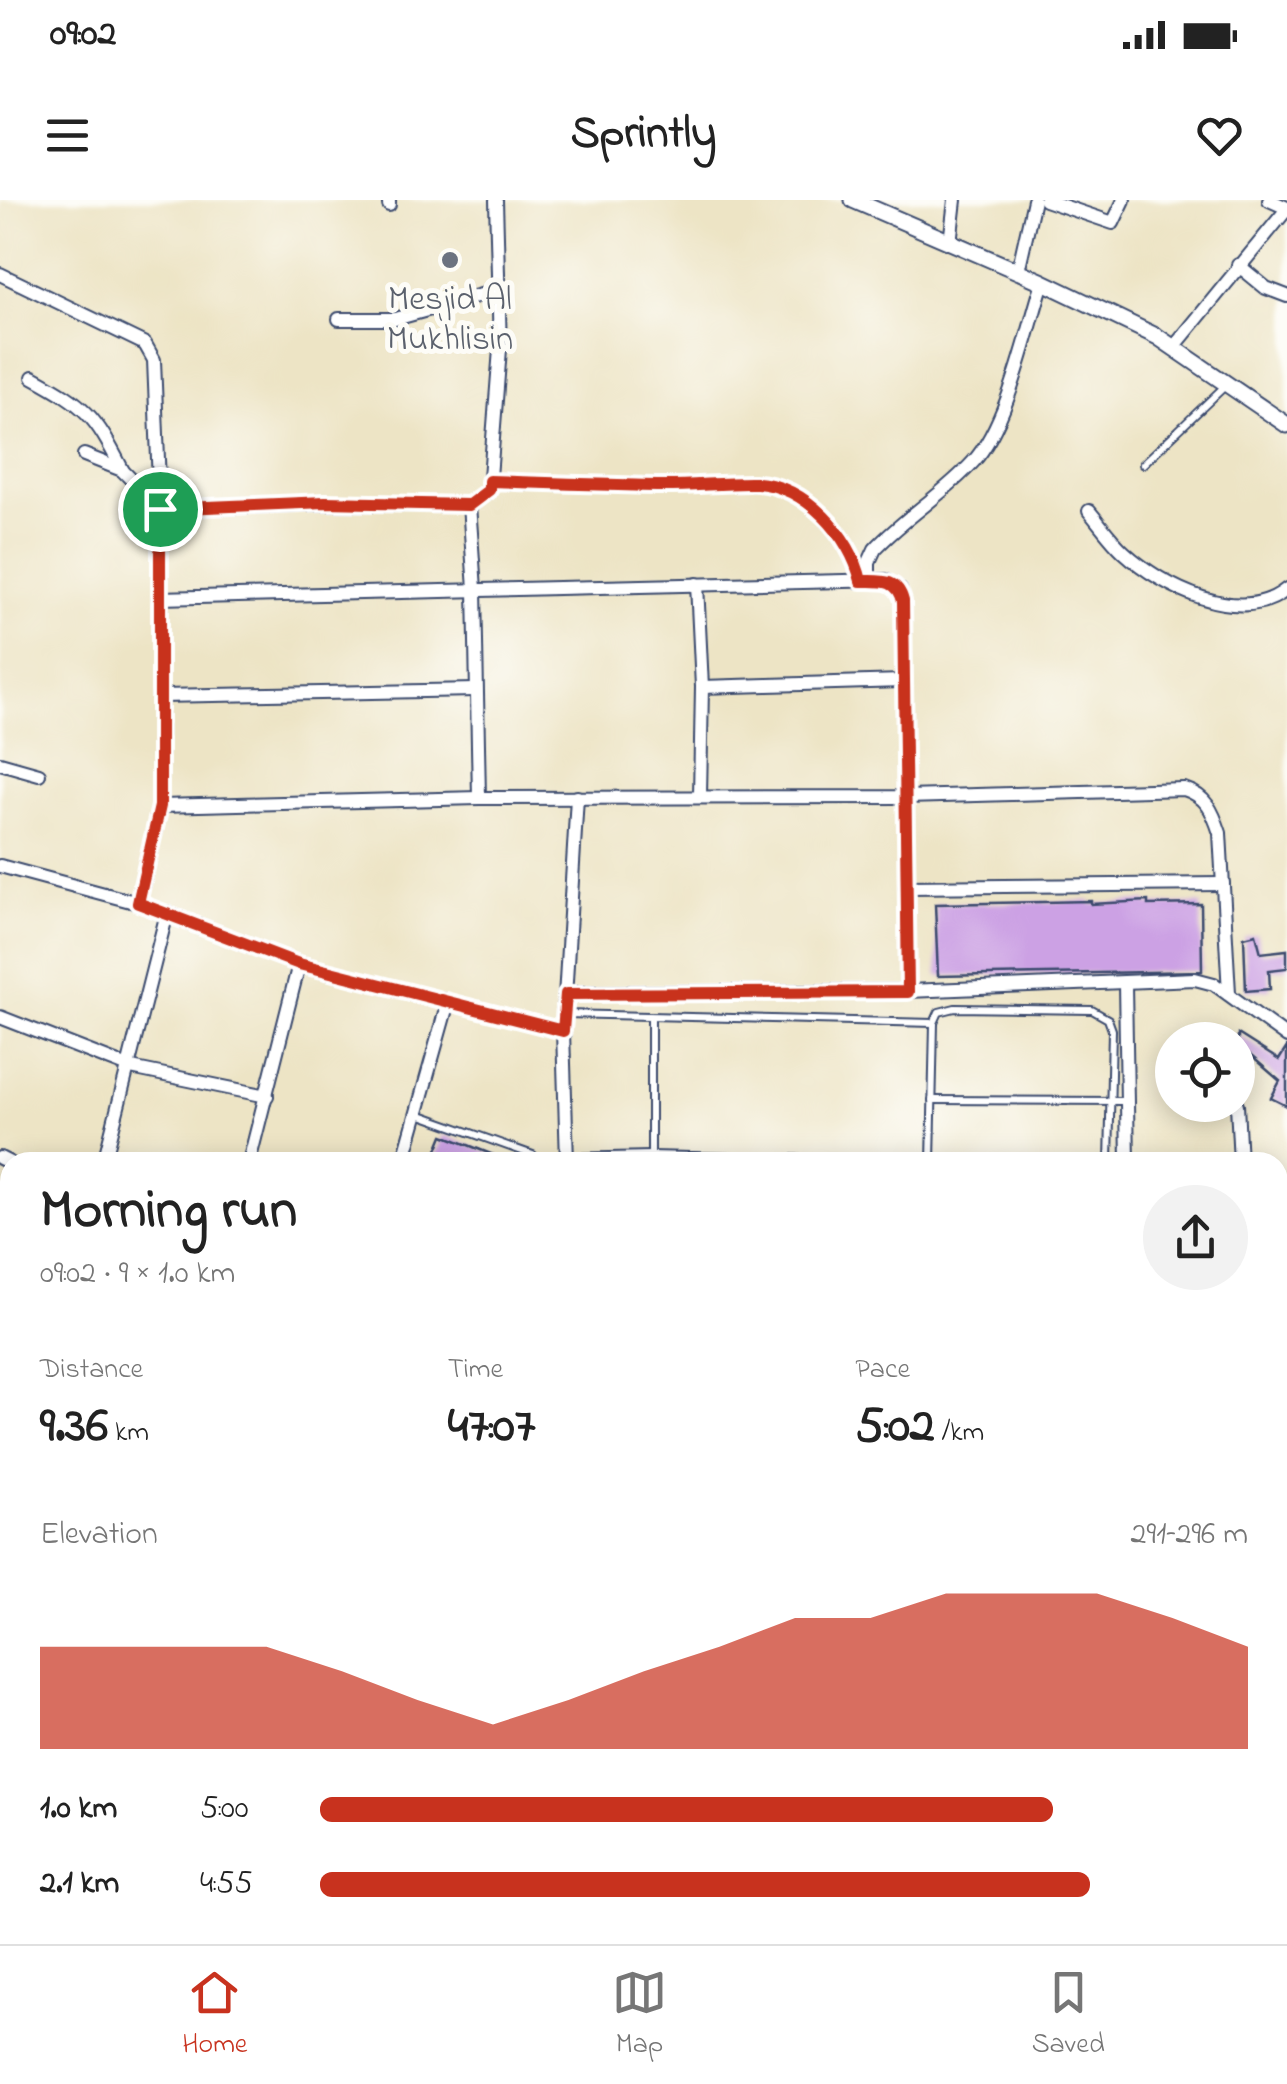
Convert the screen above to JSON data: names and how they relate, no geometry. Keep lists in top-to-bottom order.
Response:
{
  "places": ["Mesjid Al Mukhlisin"],
  "page": {
    "status": "09:02",
    "header": "Sprintly",
    "heading": ["Morning run", "09:02 · 9 × 1.0 km"],
    "stats": [
      ["Distance", "9.36 km"],
      ["Time", "47:07"],
      ["Pace", "5:02 /km"]
    ],
    "chart": ["Elevation", "291–296 m"],
    "list": [
      {
        "name": "1.0 km",
        "note": "5:00"
      },
      {
        "name": "2.1 km",
        "note": "4:55"
      }
    ],
    "tabs": ["Home", "Map", "Saved"]
  }
}
